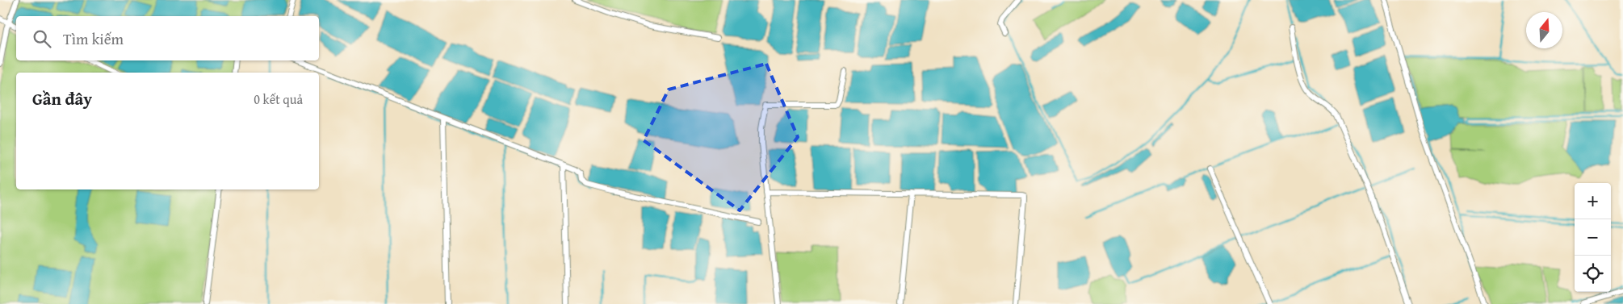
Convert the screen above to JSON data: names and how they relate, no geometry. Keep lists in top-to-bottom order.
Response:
{
  "north": "top",
  "page": {
    "search": "Tìm kiếm",
    "heading": ["Gần đây", "0 kết quả"],
    "map_buttons": ["+", "−"]
  }
}
